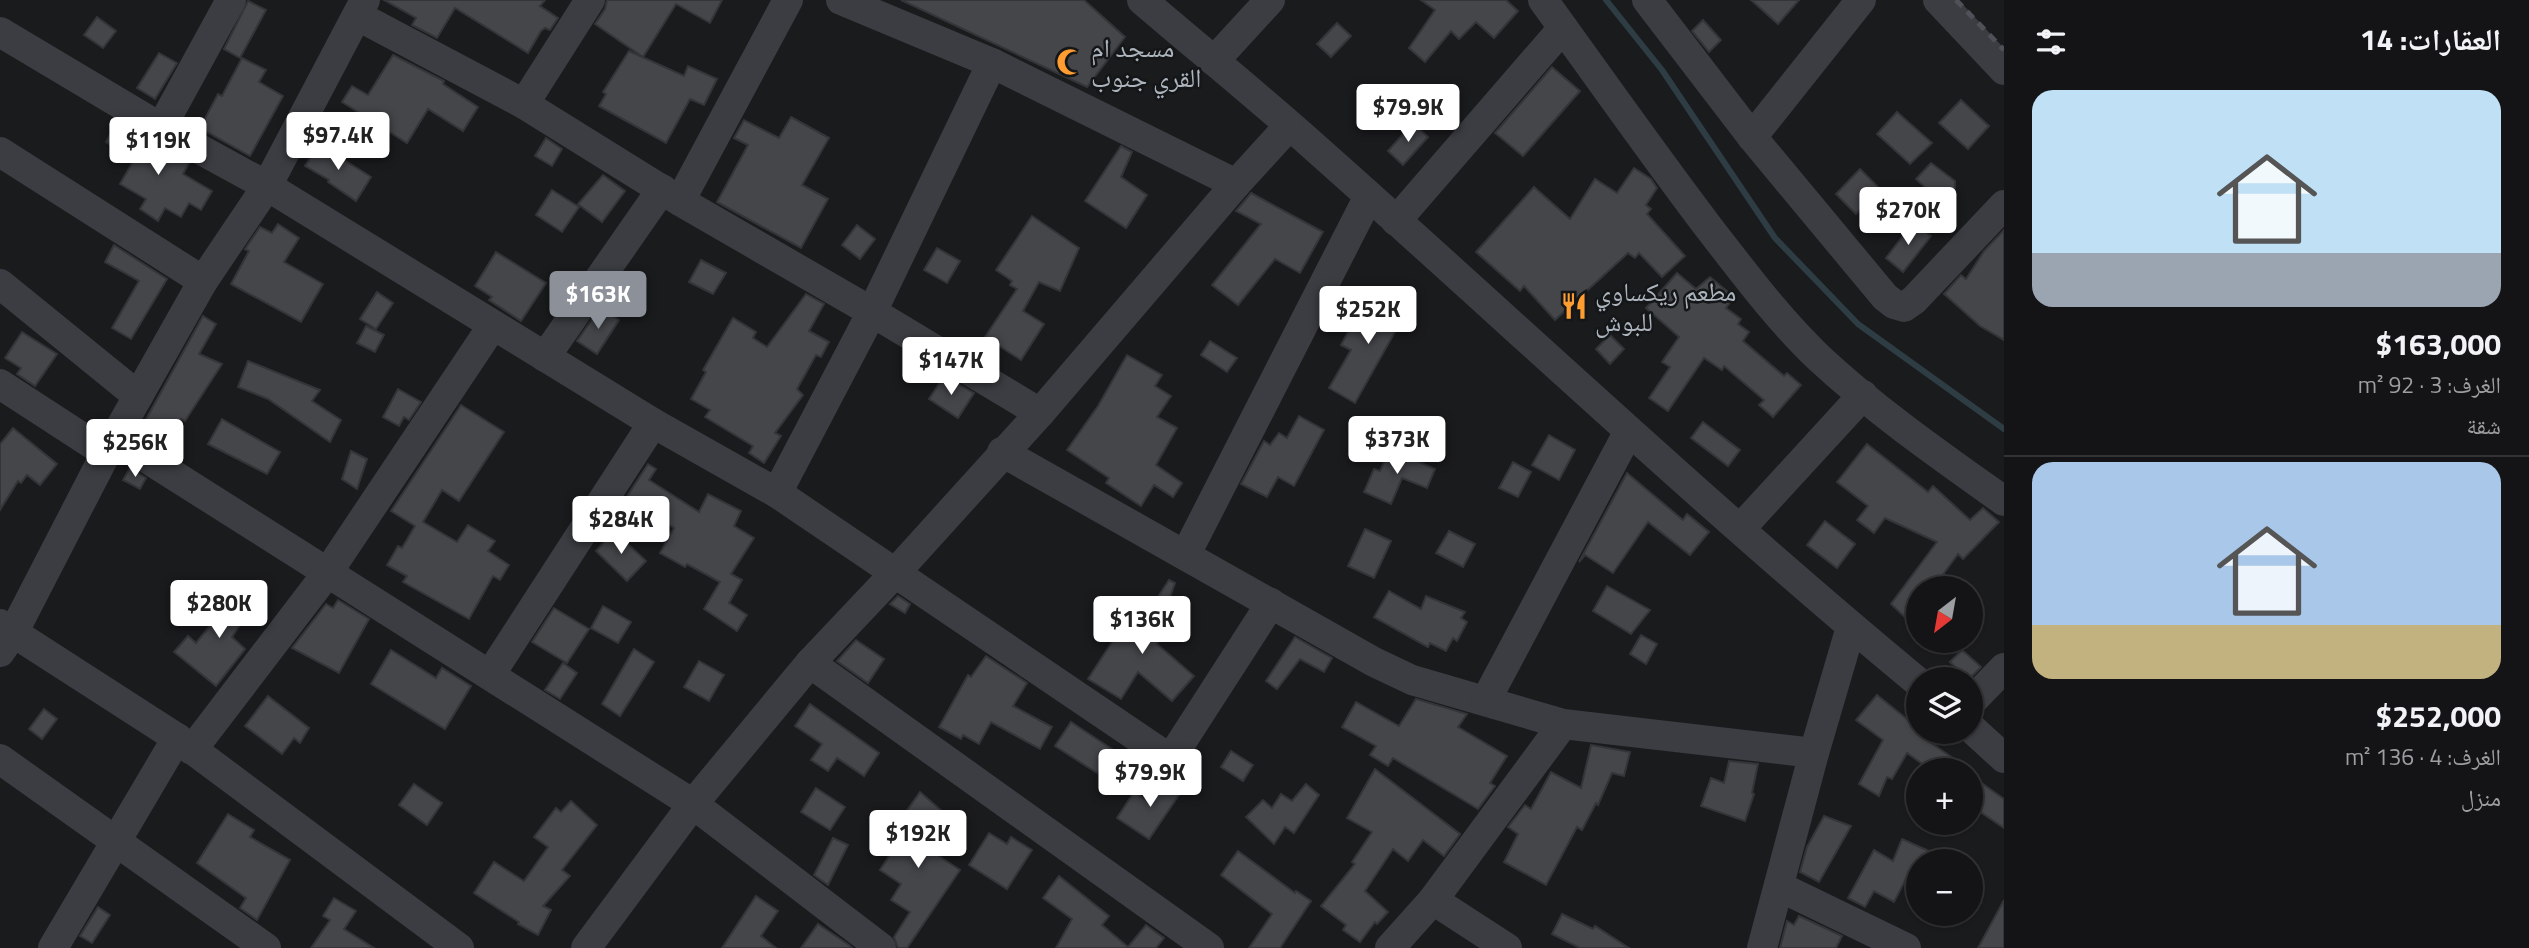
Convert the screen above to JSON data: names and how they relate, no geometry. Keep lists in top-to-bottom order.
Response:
{
  "places": {
    "mosque": ["مسجد ام القري جنوب"],
    "restaurant": ["مطعم ريكساوي للبوش"]
  },
  "north": "bottom left",
  "page": {
    "heading": "العقارات: 14",
    "list": [
      {
        "name": "$163,000",
        "note": "الغرف: 3 · 92 m² · شقة"
      },
      {
        "name": "$252,000",
        "note": "الغرف: 4 · 136 m² · منزل"
      }
    ],
    "price": [
      "$79.9K",
      "$97.4K",
      "$119K",
      "$270K",
      "$163K",
      "$252K",
      "$147K",
      "$373K",
      "$256K",
      "$284K",
      "$280K",
      "$136K",
      "$79.9K",
      "$192K"
    ],
    "map_buttons": ["+", "−"]
  }
}
